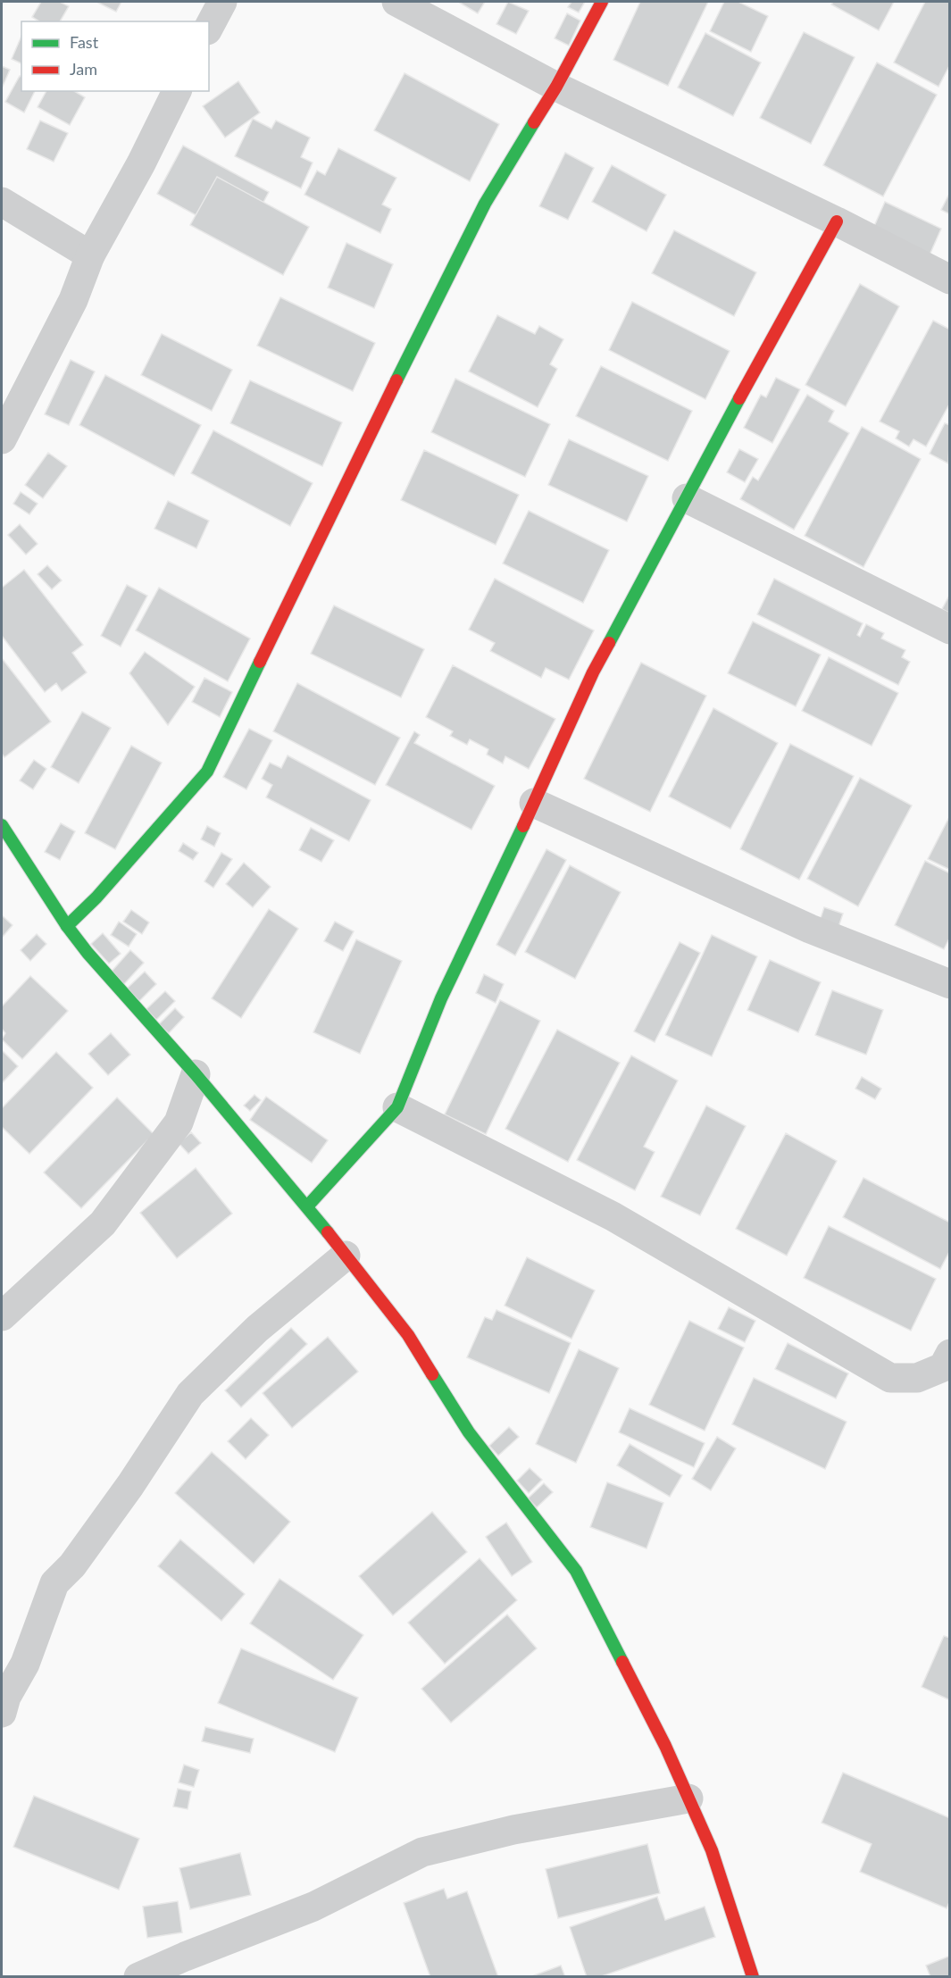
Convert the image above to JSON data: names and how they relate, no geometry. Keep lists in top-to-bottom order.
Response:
{
  "legend": ["Fast", "Jam"]
}
